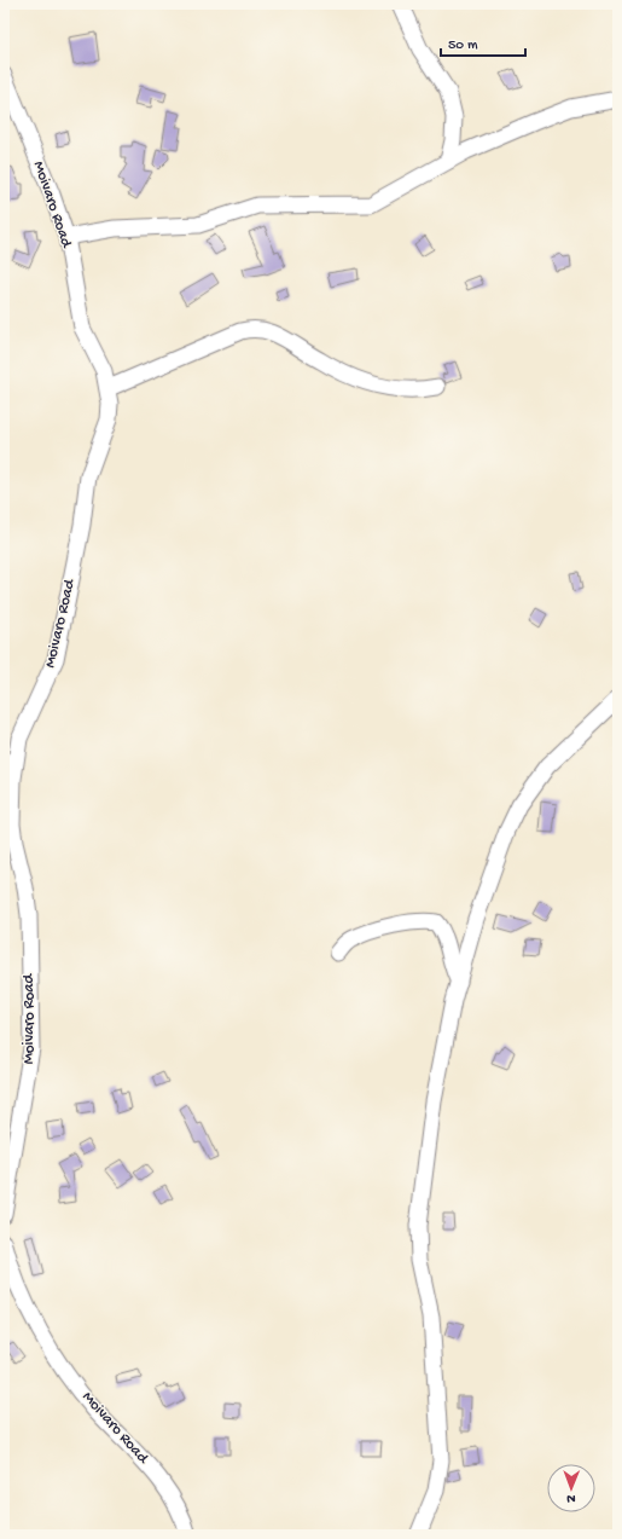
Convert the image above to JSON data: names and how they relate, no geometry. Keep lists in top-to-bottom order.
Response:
{
  "streets": {
    "street": ["Moivaro Road"]
  },
  "scale_bar": "50 m",
  "north": "bottom"
}
